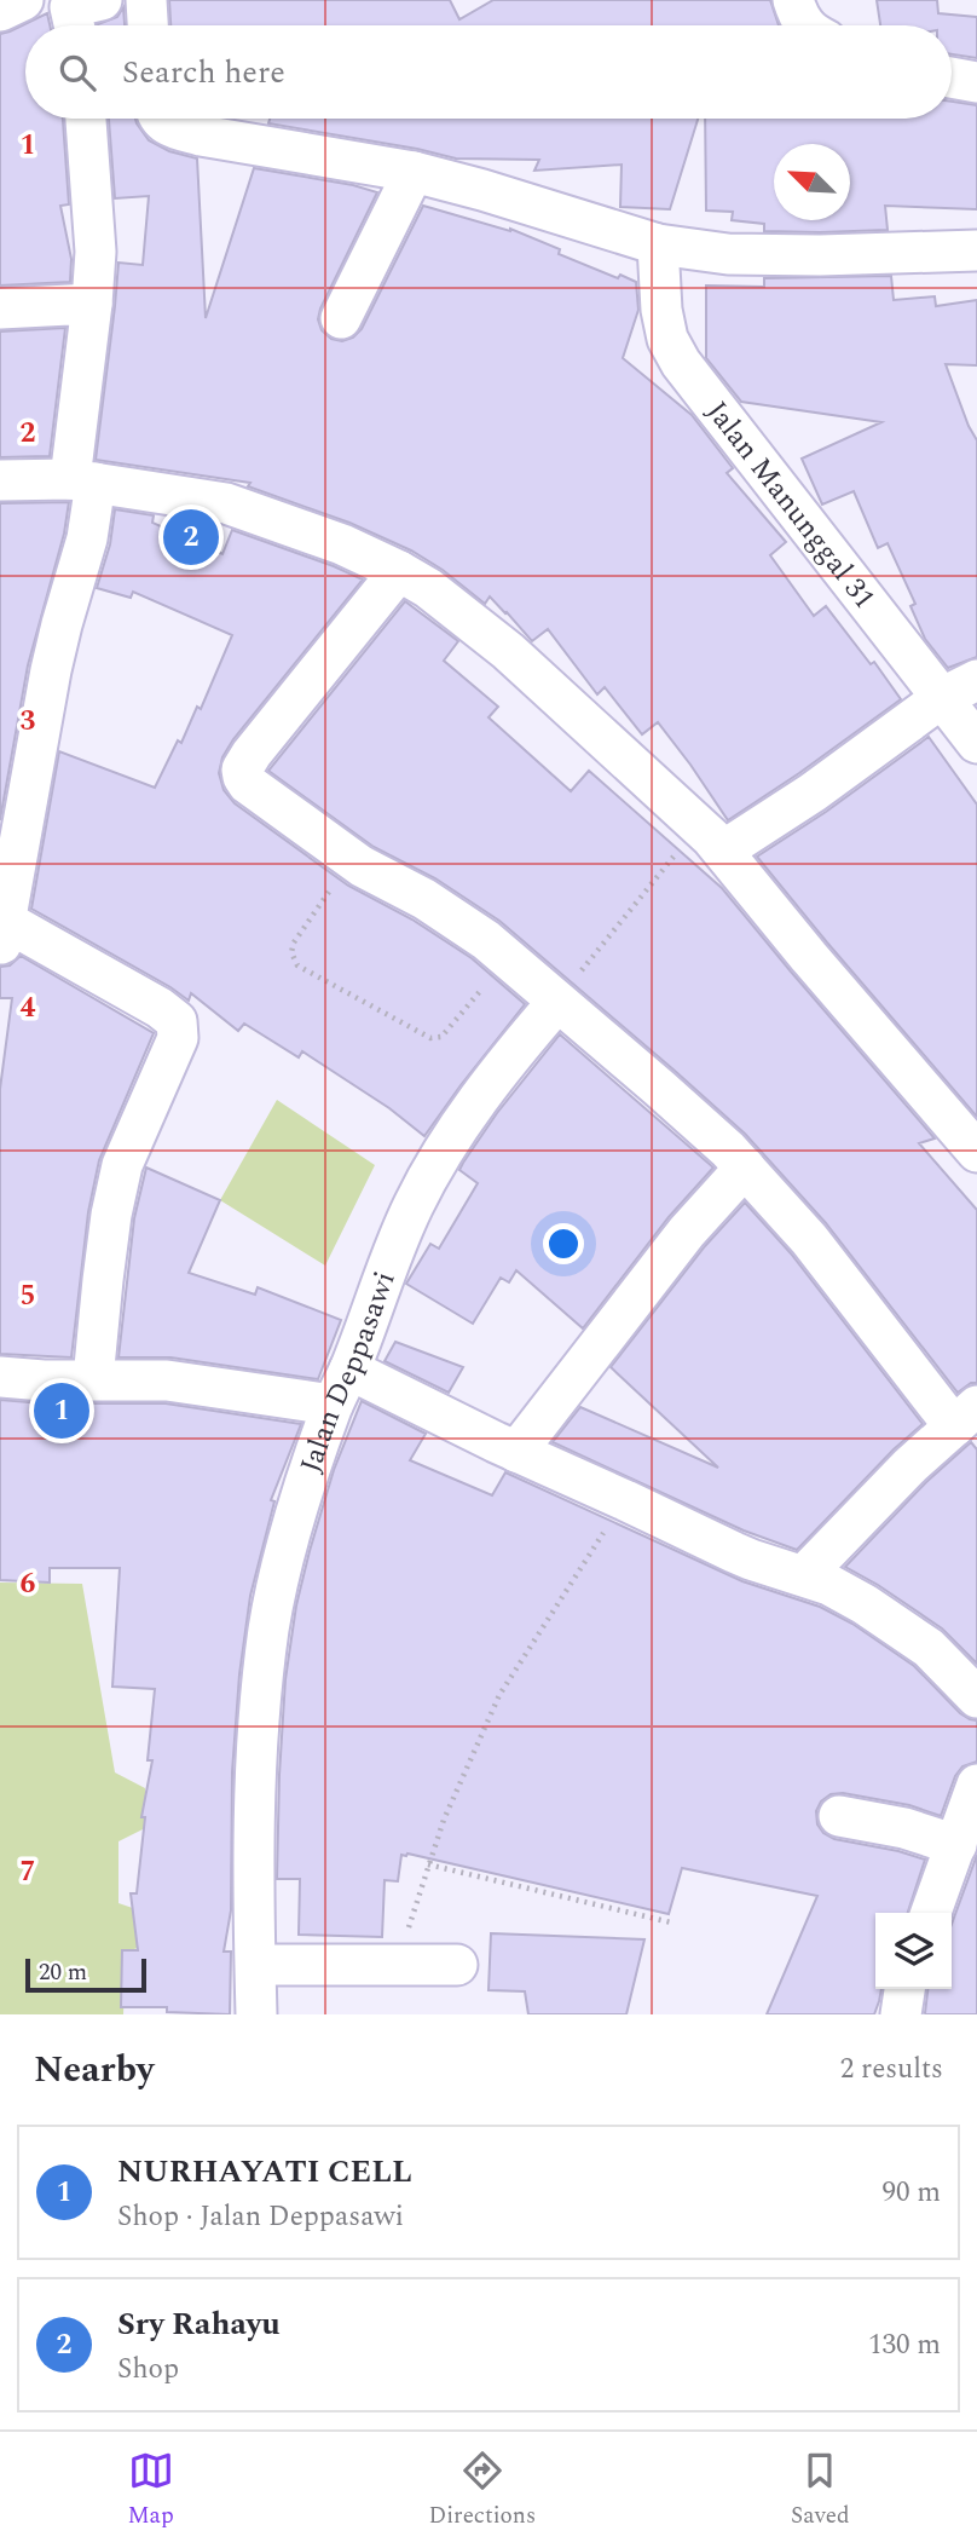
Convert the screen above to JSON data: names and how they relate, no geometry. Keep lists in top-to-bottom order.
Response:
{
  "streets": {
    "street": ["Jalan Manunggal 31", "Jalan Deppasawi"]
  },
  "scale_bar": "20 m",
  "north": "top left",
  "page": {
    "search": "Search here",
    "pins": ["2", "1"],
    "scale": "20 m",
    "heading": ["Nearby", "2 results"],
    "list": [
      {
        "mark": "1",
        "name": "NURHAYATI CELL",
        "note": "Shop · Jalan Deppasawi",
        "value": "90 m"
      },
      {
        "mark": "2",
        "name": "Sry Rahayu",
        "note": "Shop",
        "value": "130 m"
      }
    ],
    "nav": ["Map", "Directions", "Saved"]
  },
  "grid": {
    "rows": [
      "1",
      "2",
      "3",
      "4",
      "5",
      "6",
      "7"
    ]
  }
}
